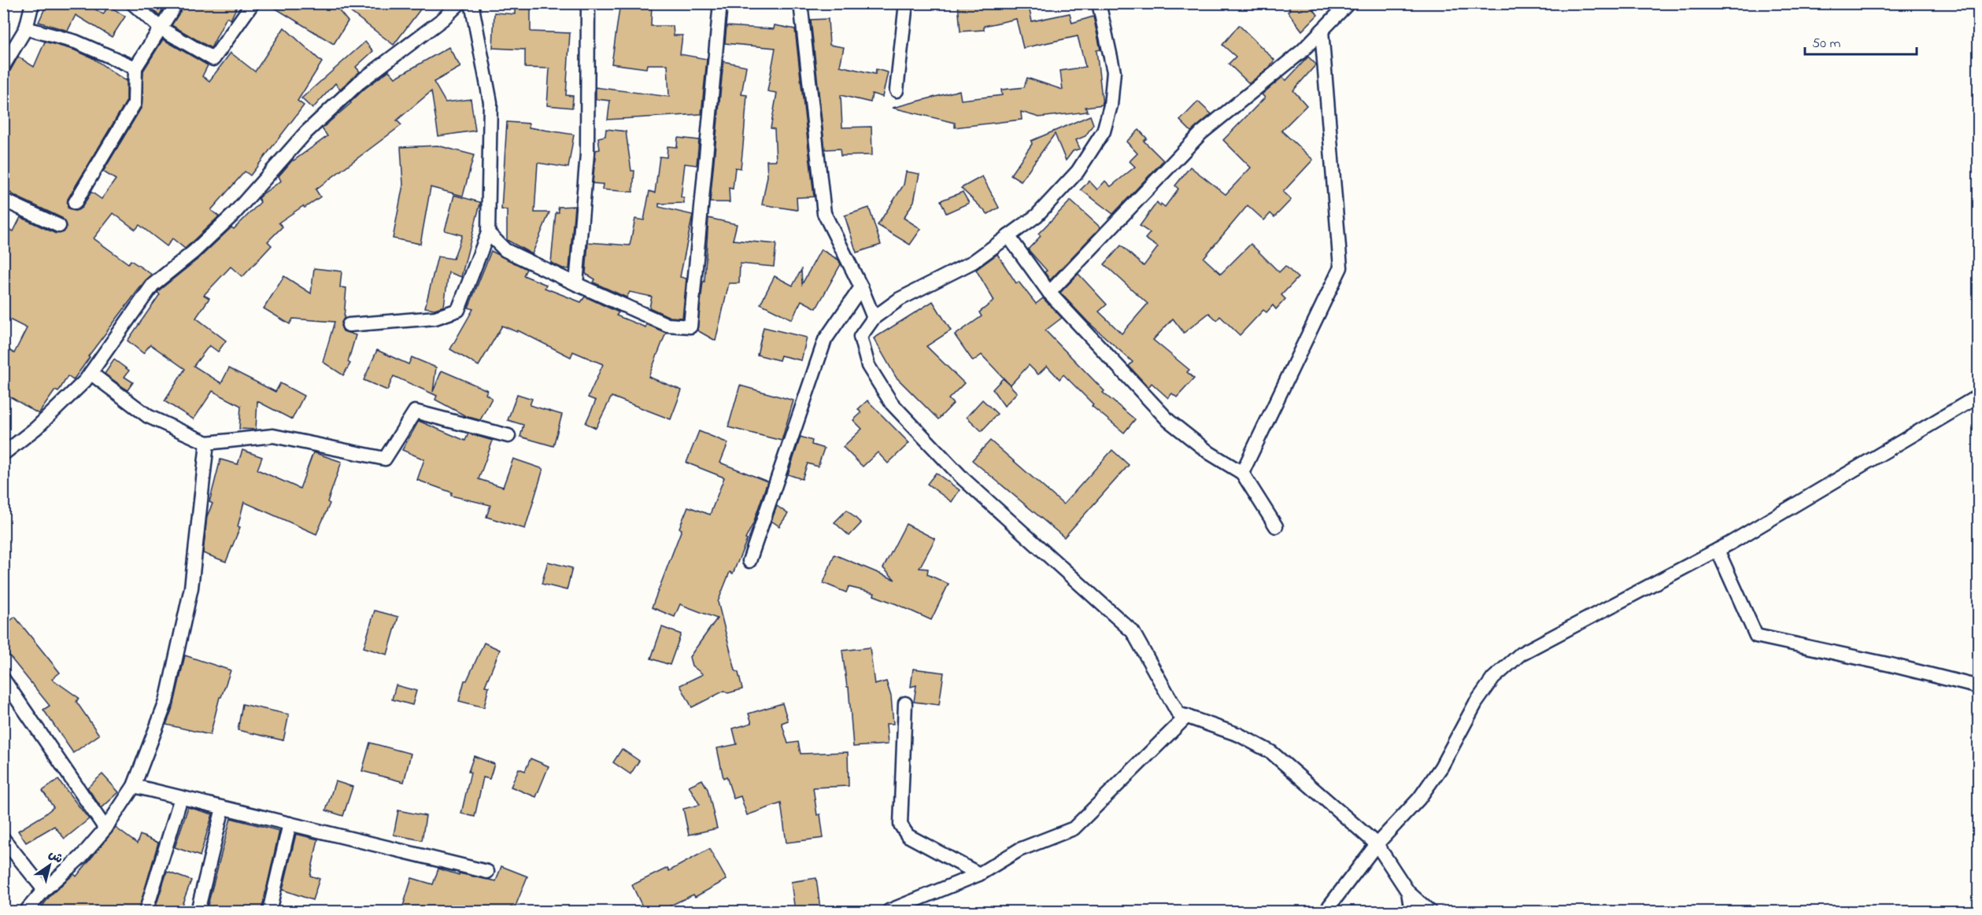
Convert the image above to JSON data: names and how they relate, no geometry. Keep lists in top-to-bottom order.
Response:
{
  "scale_bar": "50 m",
  "north": "top right"
}
